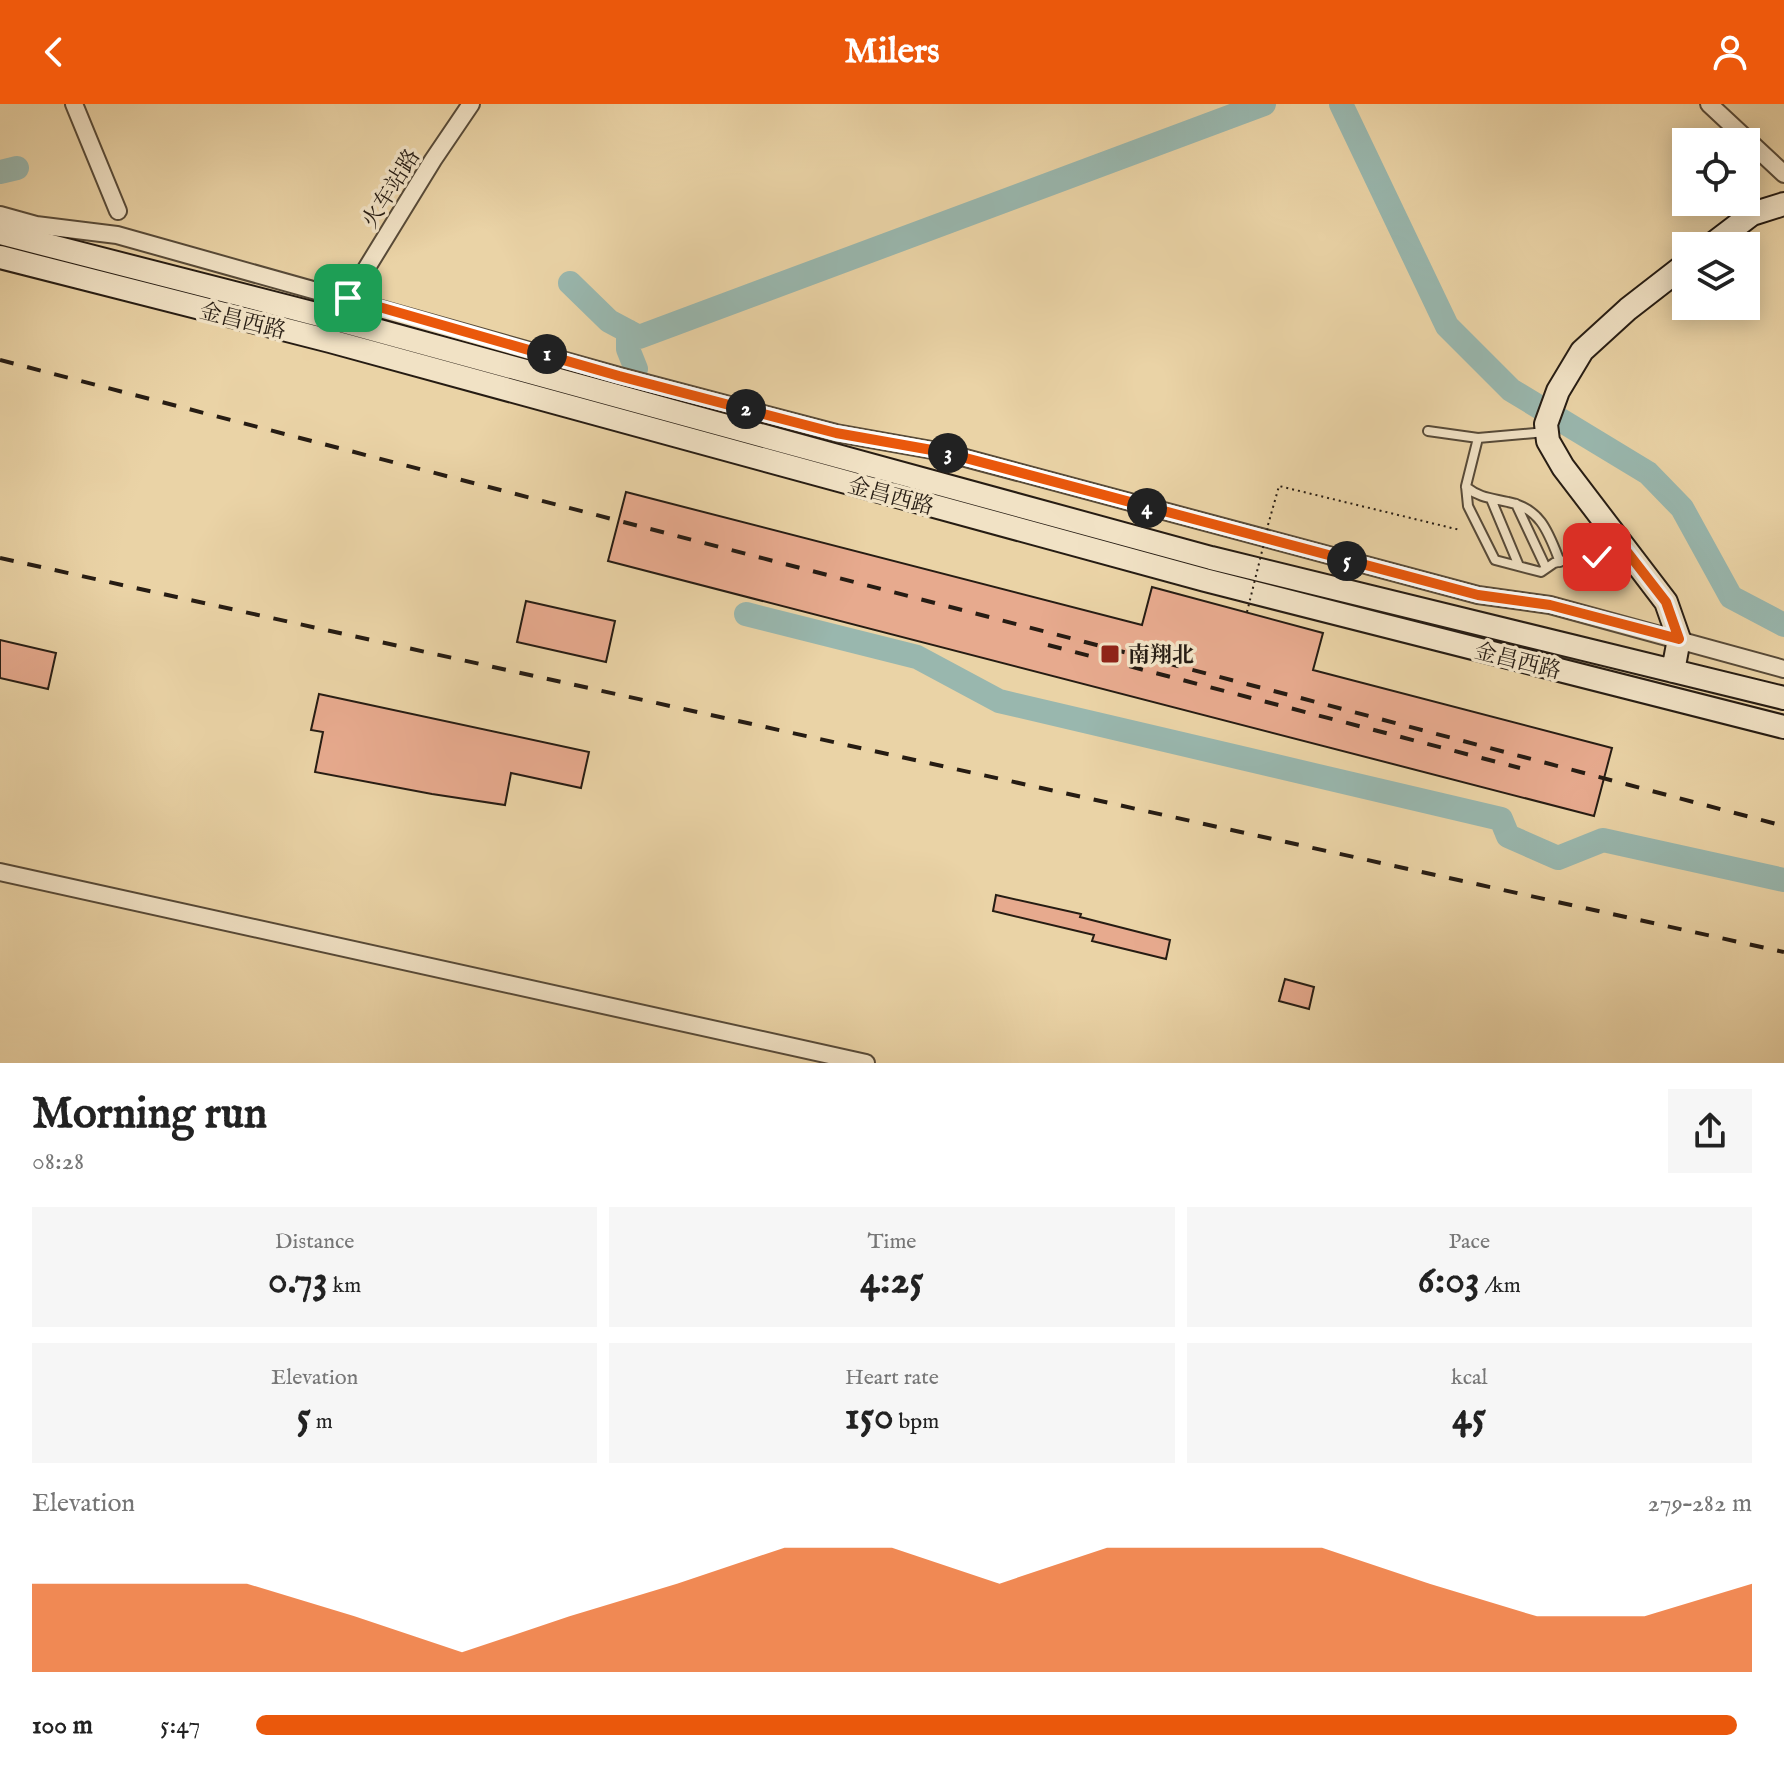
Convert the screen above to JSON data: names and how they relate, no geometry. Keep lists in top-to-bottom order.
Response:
{
  "streets": {
    "main road": ["金昌西路"],
    "street": ["火车站路"]
  },
  "crossings": [
    ["火车站路", "金昌西路"]
  ],
  "places": {
    "transit": ["南翔北"]
  },
  "page": {
    "header": "Milers",
    "pins": [
      "1",
      "2",
      "3",
      "4",
      "5"
    ],
    "heading": ["Morning run", "08:28"],
    "stats": [
      ["Distance", "0.73 km"],
      ["Time", "4:25"],
      ["Pace", "6:03 /km"],
      ["Elevation", "5 m"],
      ["Heart rate", "150 bpm"],
      ["kcal", "45"]
    ],
    "chart": ["Elevation", "279–282 m"],
    "list": [
      {
        "name": "100 m",
        "note": "5:47"
      }
    ]
  }
}
